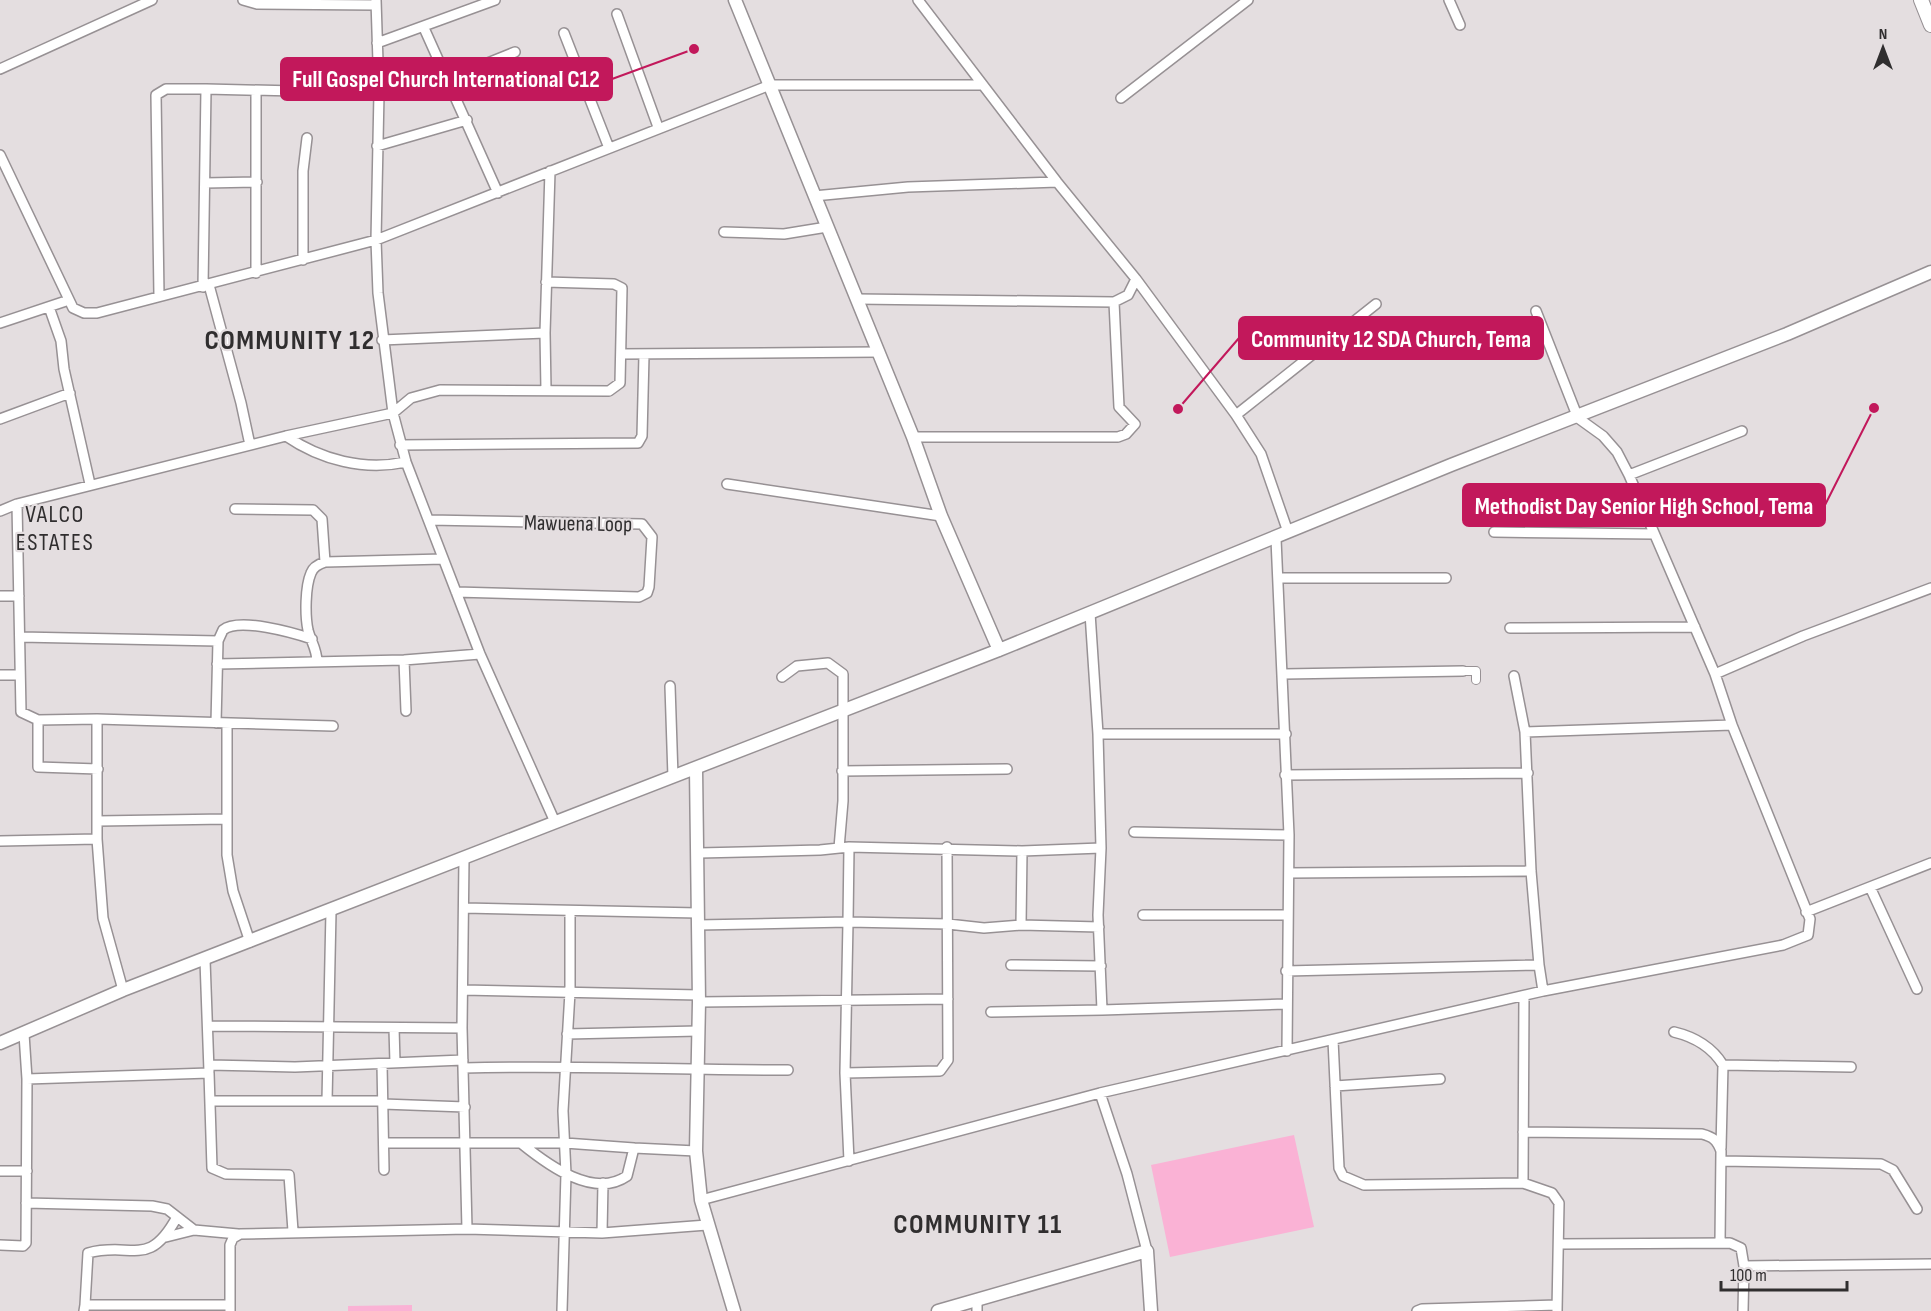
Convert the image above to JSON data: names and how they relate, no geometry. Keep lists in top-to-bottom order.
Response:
{
  "streets": {
    "street": ["Mawuena Loop"]
  },
  "districts": ["COMMUNITY 12", "VALCO ESTATES", "COMMUNITY 11"],
  "places": ["Full Gospel Church International C12", "Methodist Day Senior High School, Tema", "Community 12 SDA Church, Tema"],
  "scale_bar": "100 m",
  "north": "top"
}
